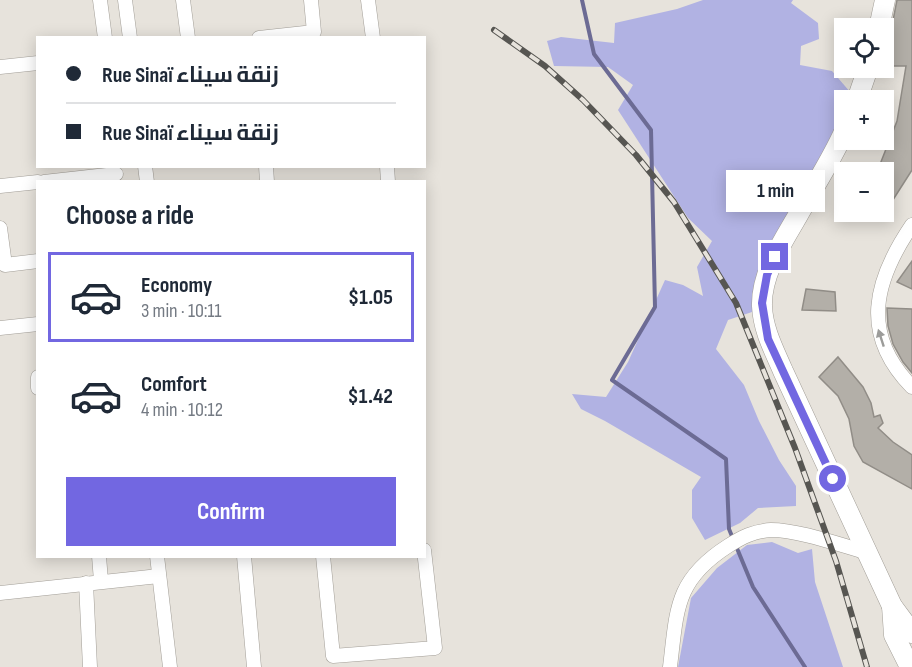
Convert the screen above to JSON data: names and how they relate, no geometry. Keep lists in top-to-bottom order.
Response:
{
  "page": {
    "map_buttons": ["+", "−"],
    "banner": ["Rue Sinaï زنقة سيناء", "Rue Sinaï زنقة سيناء"],
    "bubble": "1 min",
    "heading": "Choose a ride",
    "list": [
      {
        "name": "Economy",
        "note": "3 min · 10:11",
        "value": "$1.05"
      },
      {
        "name": "Comfort",
        "note": "4 min · 10:12",
        "value": "$1.42"
      }
    ],
    "buttons": "Confirm"
  }
}
